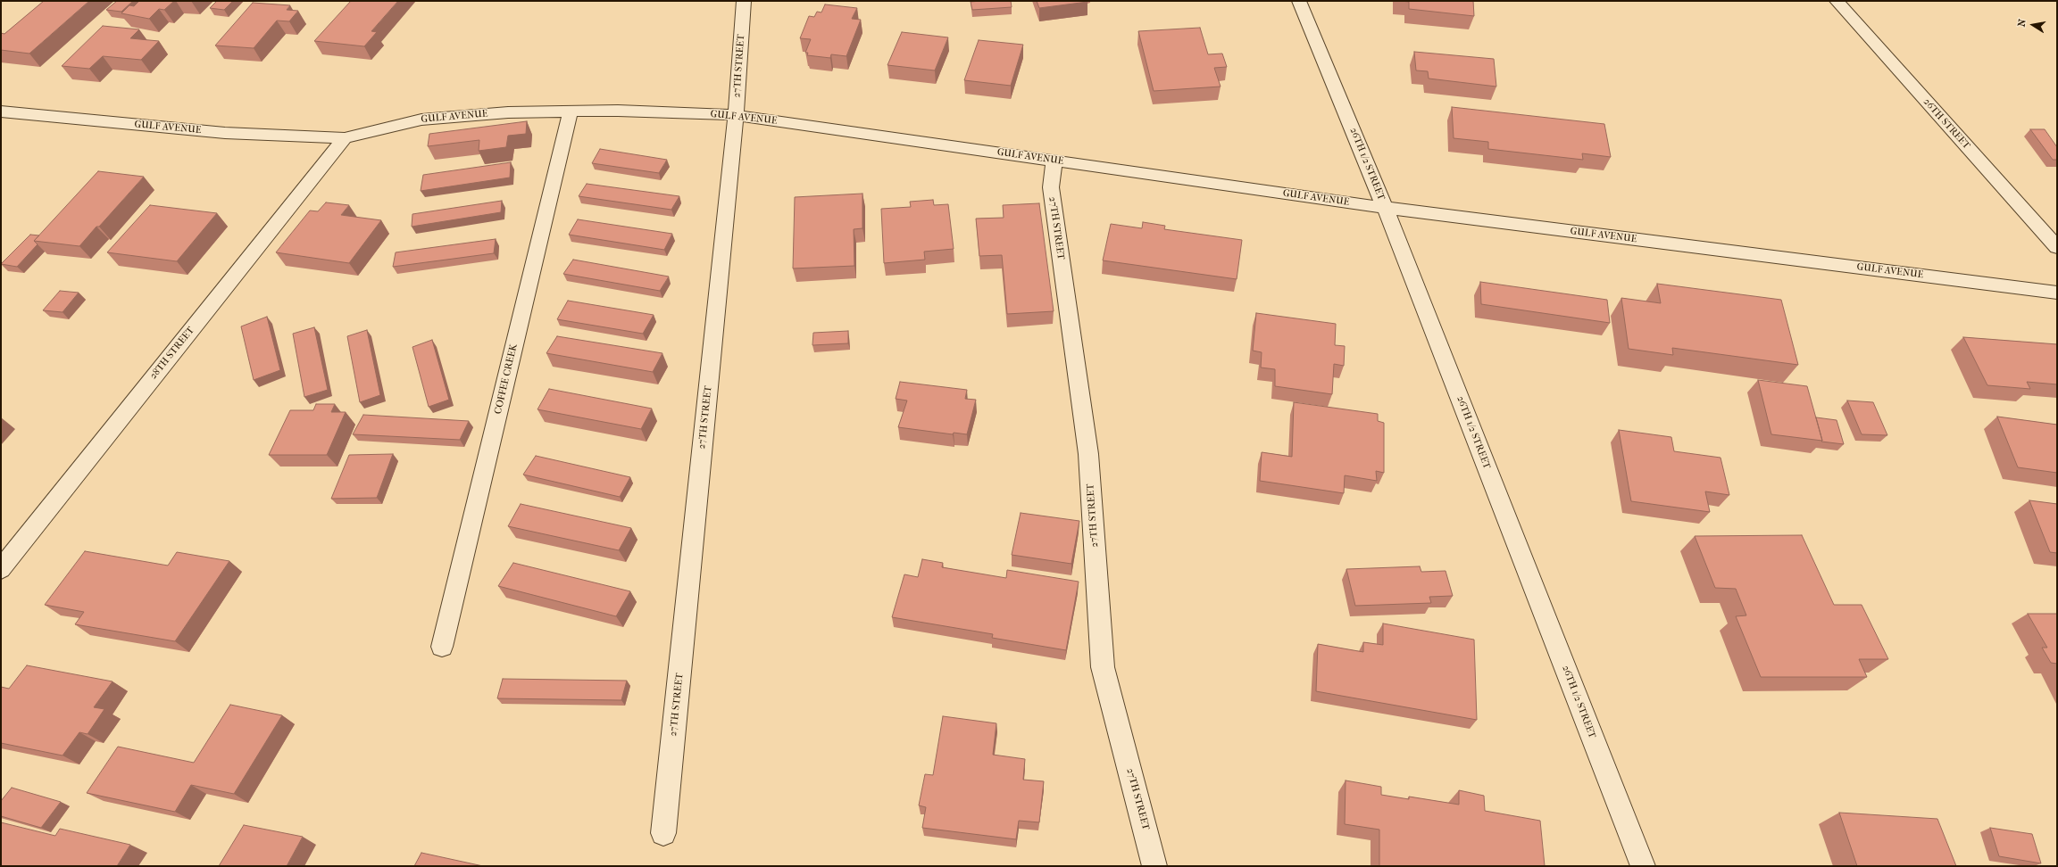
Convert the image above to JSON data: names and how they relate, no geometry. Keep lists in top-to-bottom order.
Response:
{
  "streets": {
    "street": [
      "27TH STREET",
      "GULF AVENUE",
      "26TH STREET",
      "26TH 1/2 STREET",
      "28TH STREET",
      "COFFEE CREEK"
    ]
  },
  "crossings": [
    ["27TH STREET", "GULF AVENUE"],
    ["GULF AVENUE", "26TH 1/2 STREET"],
    ["GULF AVENUE", "28TH STREET"],
    ["GULF AVENUE", "COFFEE CREEK"]
  ],
  "north": "left"
}
